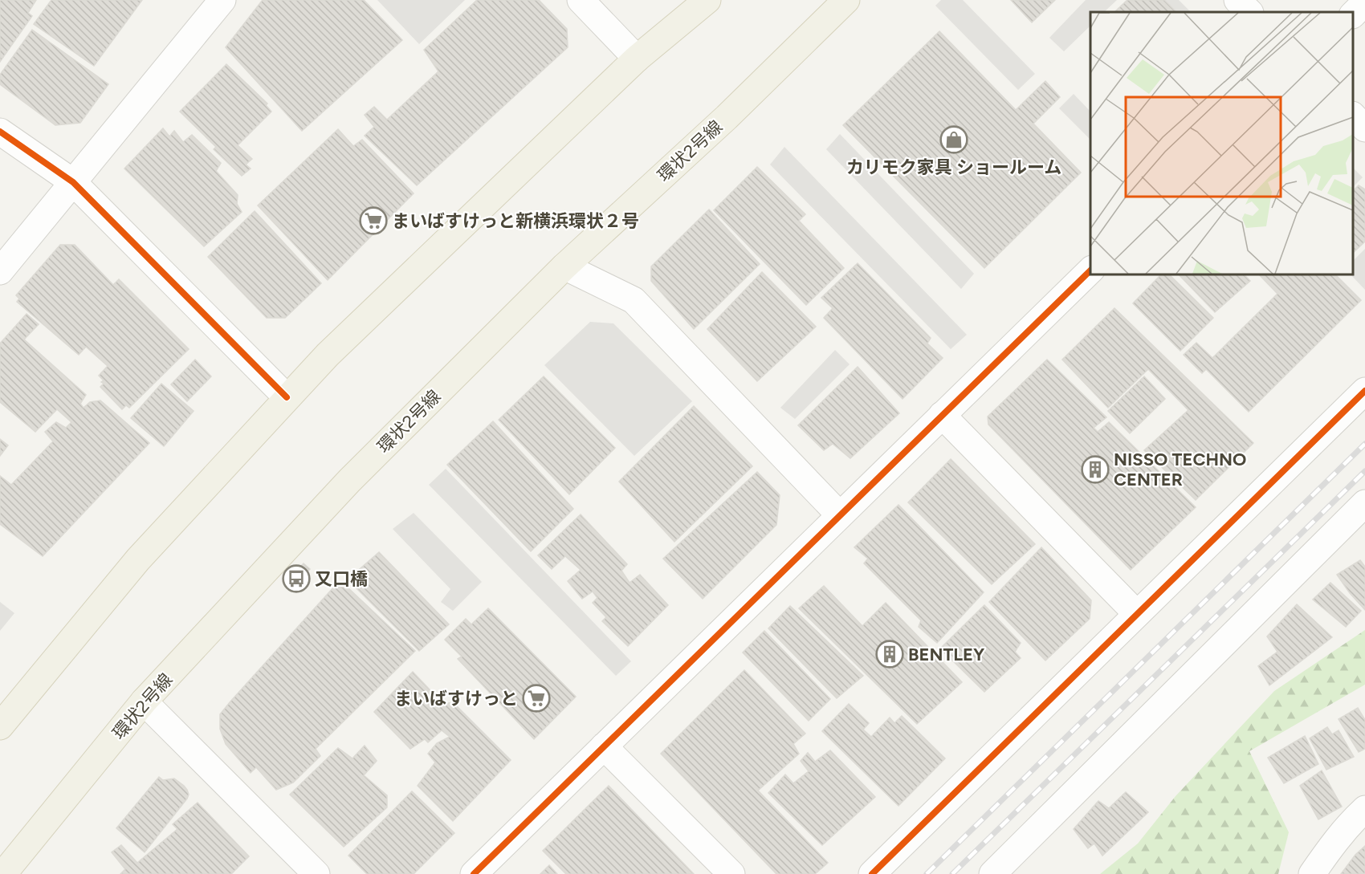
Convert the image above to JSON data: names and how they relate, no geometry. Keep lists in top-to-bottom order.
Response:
{
  "streets": {
    "main road": ["環状2号線"]
  },
  "places": {
    "shop": ["カリモク家具 ショールーム"],
    "supermarket": ["まいばすけっと新横浜環状２号", "まいばすけっと"],
    "building": ["NISSO TECHNO CENTER", "BENTLEY"],
    "bus stop": ["又口橋"]
  }
}
